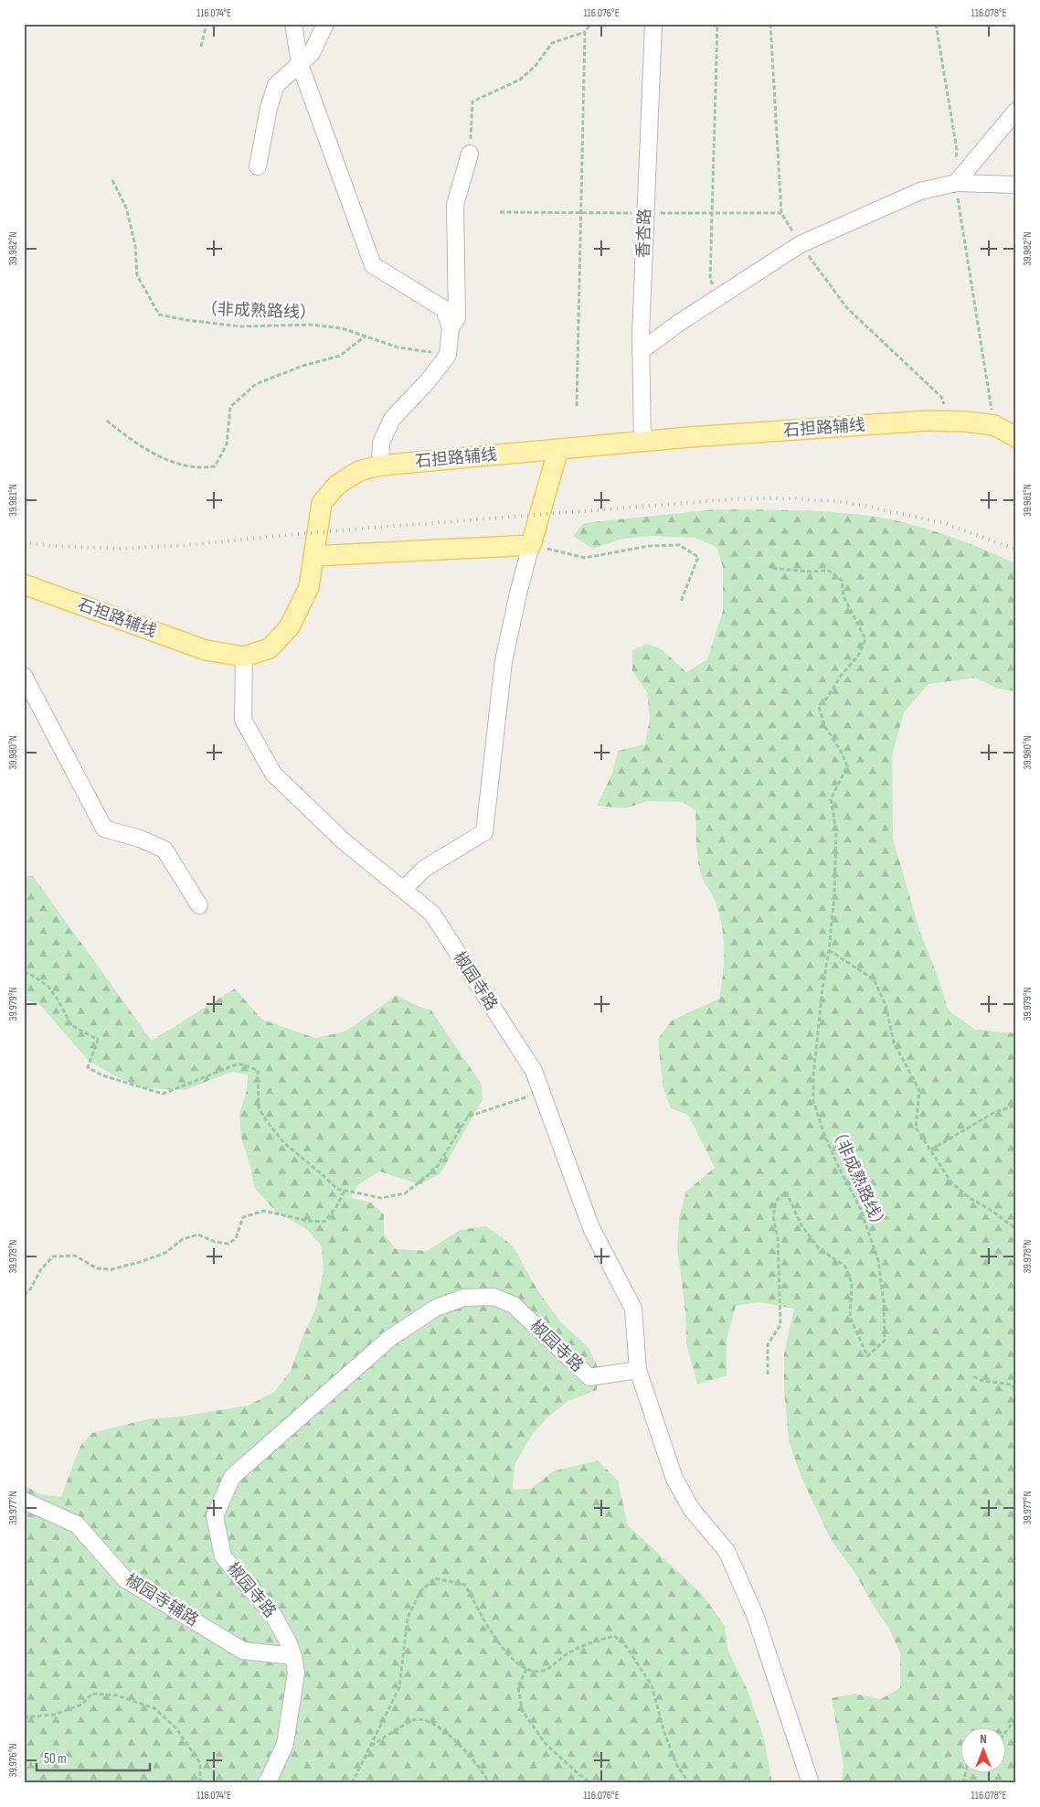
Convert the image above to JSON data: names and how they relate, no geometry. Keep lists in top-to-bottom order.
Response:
{
  "streets": {
    "main road": ["石担路辅线"],
    "street": ["香杏路", "椒园寺路", "椒园寺辅路"],
    "path": ["（非成熟路线）"]
  },
  "crossings": [
    ["香杏路", "石担路辅线"],
    ["石担路辅线", "椒园寺路"],
    ["椒园寺路", "椒园寺辅路"]
  ],
  "scale_bar": "50 m",
  "north": "top",
  "coordinates": [
    "116.074°E",
    "116.076°E",
    "116.078°E",
    "39.982°N",
    "39.981°N",
    "39.980°N",
    "39.979°N",
    "39.978°N",
    "39.977°N",
    "39.976°N"
  ]
}
